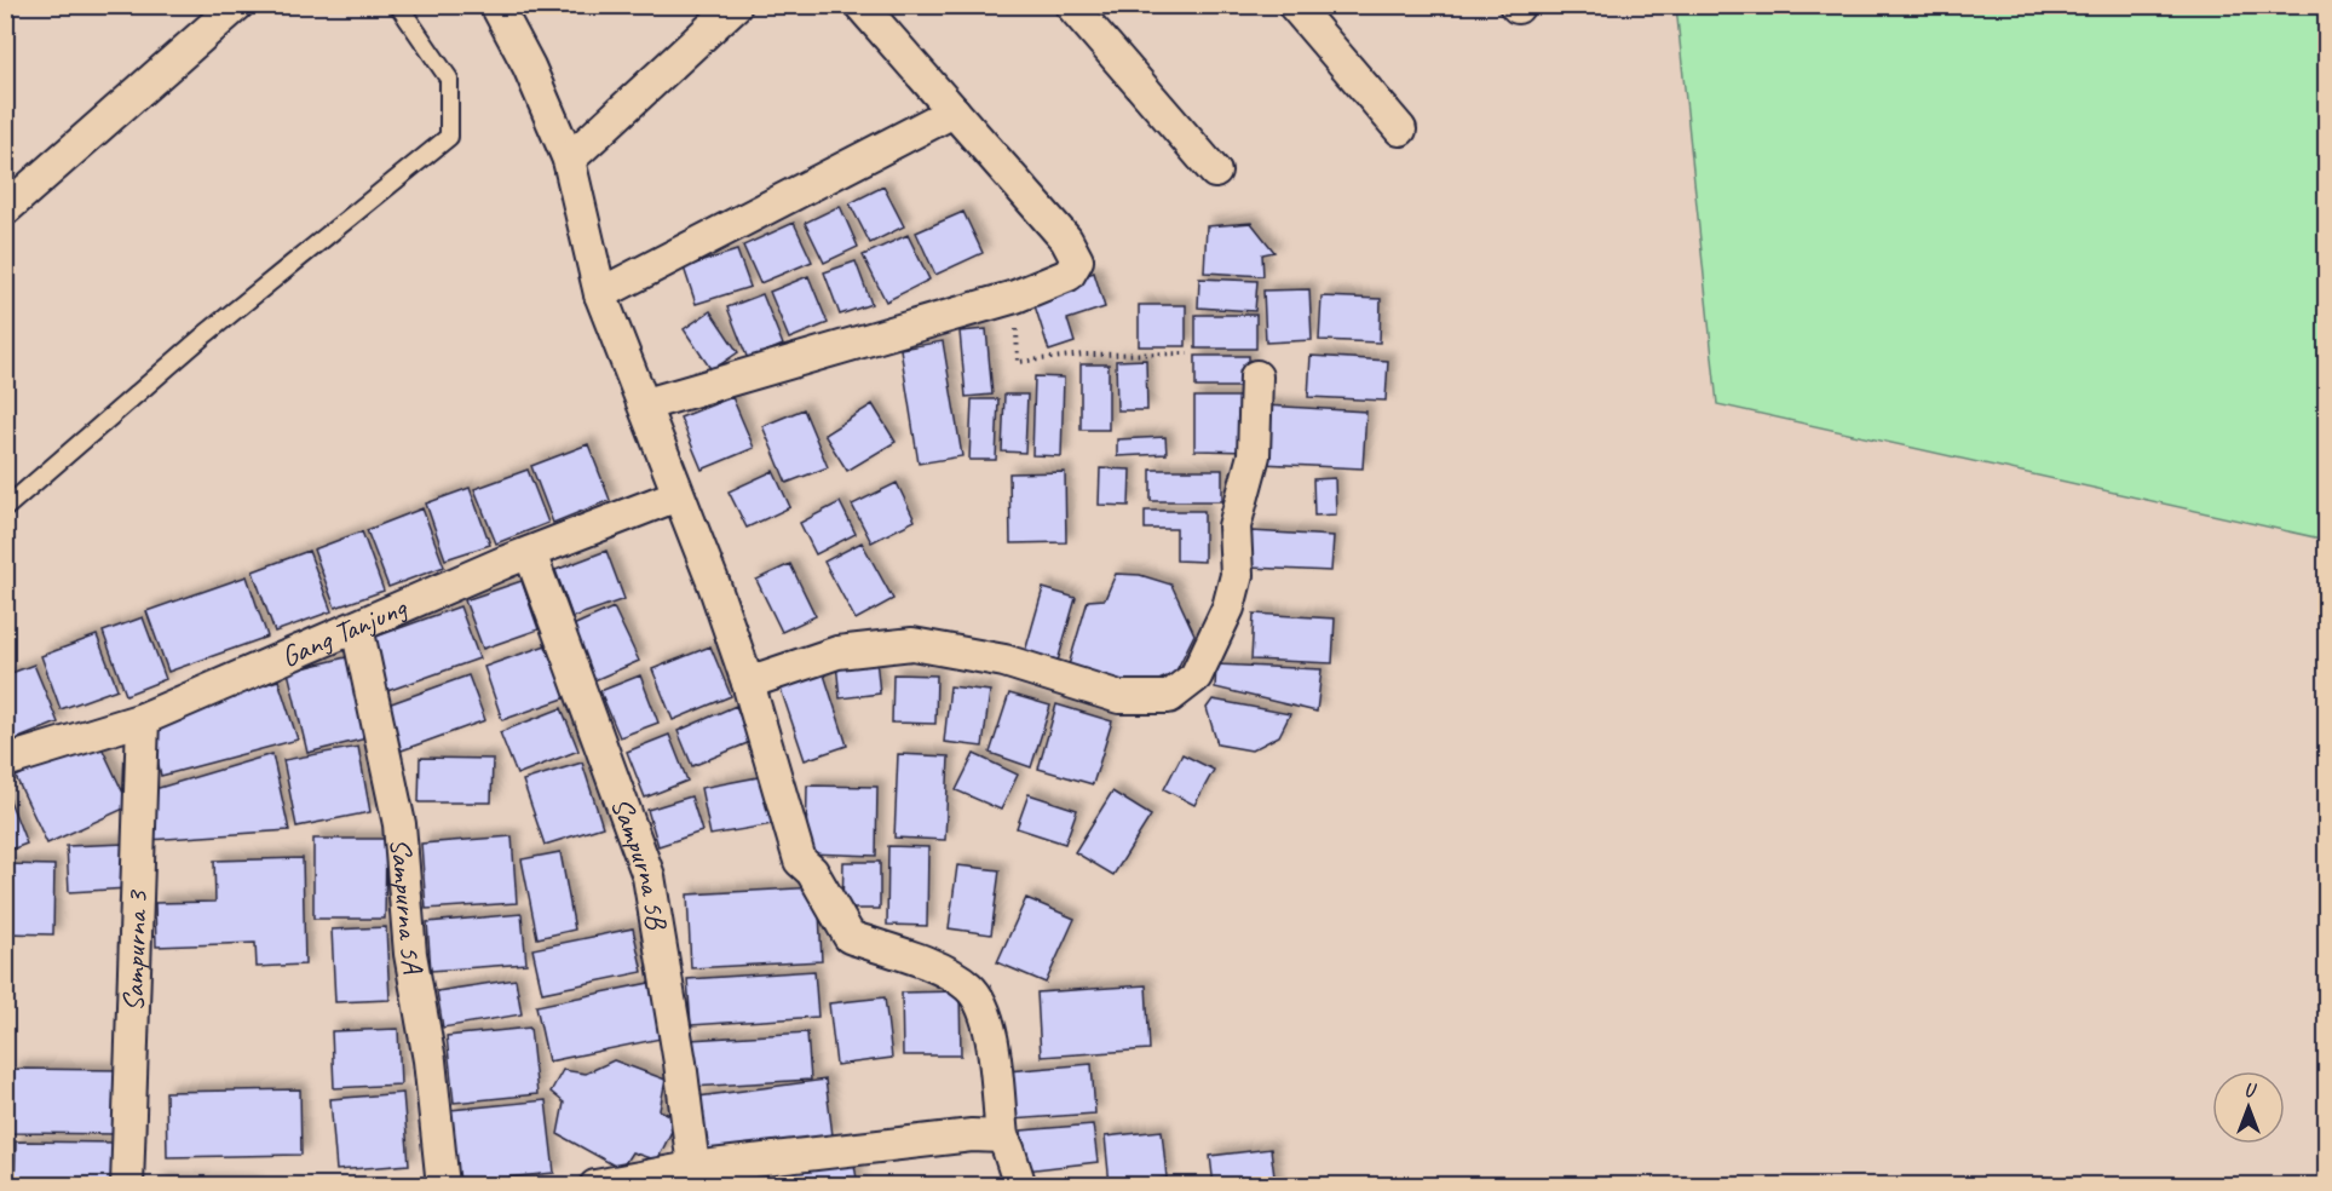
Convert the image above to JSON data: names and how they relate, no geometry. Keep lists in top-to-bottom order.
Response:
{
  "streets": {
    "street": [
      "Gang Tanjung",
      "Sampurna 5B",
      "Sampurna 5A",
      "Sampurna 3"
    ]
  },
  "crossings": [
    ["Gang Tanjung", "Sampurna 5B"],
    ["Gang Tanjung", "Sampurna 5A"],
    ["Gang Tanjung", "Sampurna 3"]
  ],
  "north": "top"
}
